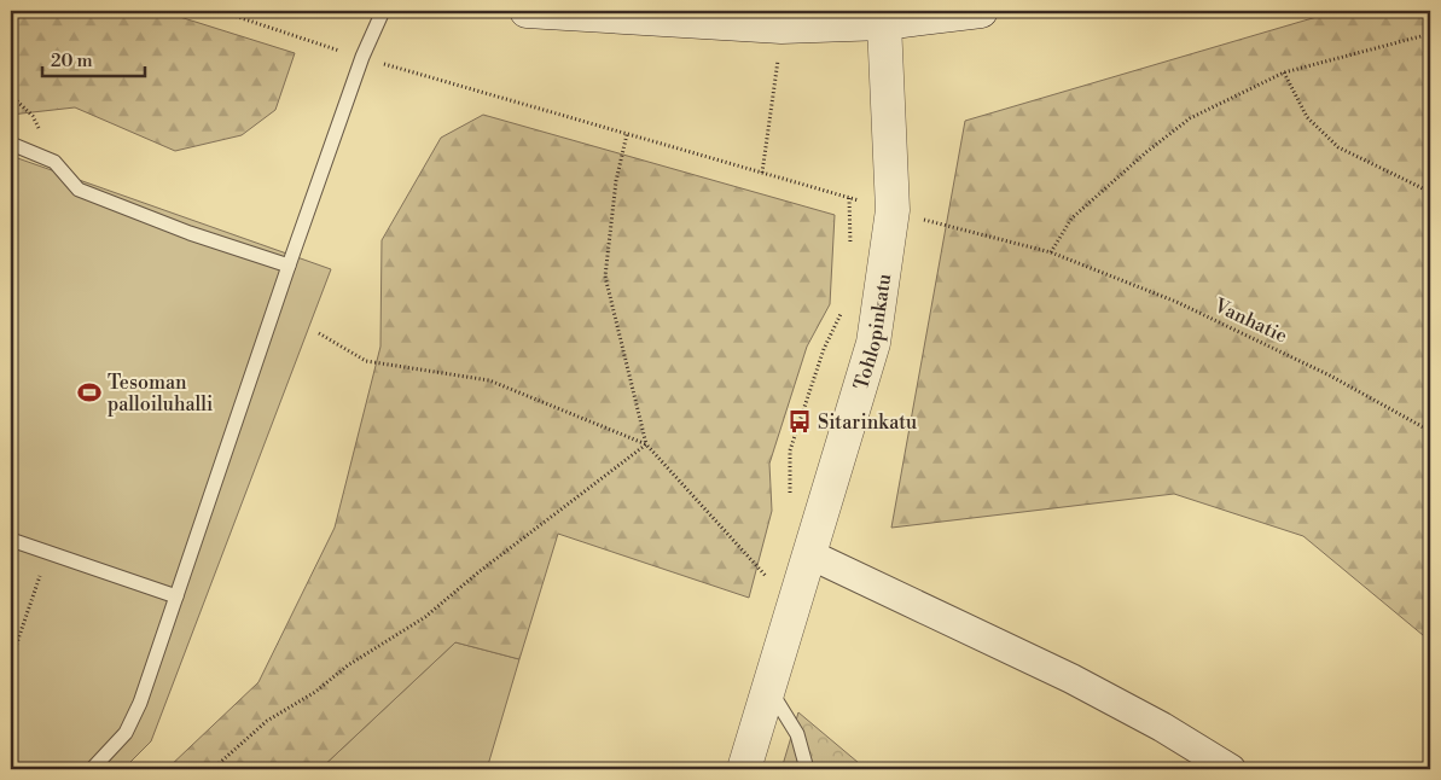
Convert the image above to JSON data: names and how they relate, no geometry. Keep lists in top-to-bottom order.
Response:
{
  "streets": {
    "street": ["Tohlopinkatu"],
    "path": ["Vanhatie"]
  },
  "crossings": [
    ["Vanhatie", "Tohlopinkatu"]
  ],
  "places": {
    "sports": ["Tesoman palloiluhalli"],
    "bus stop": ["Sitarinkatu"]
  },
  "scale_bar": "20 m"
}
